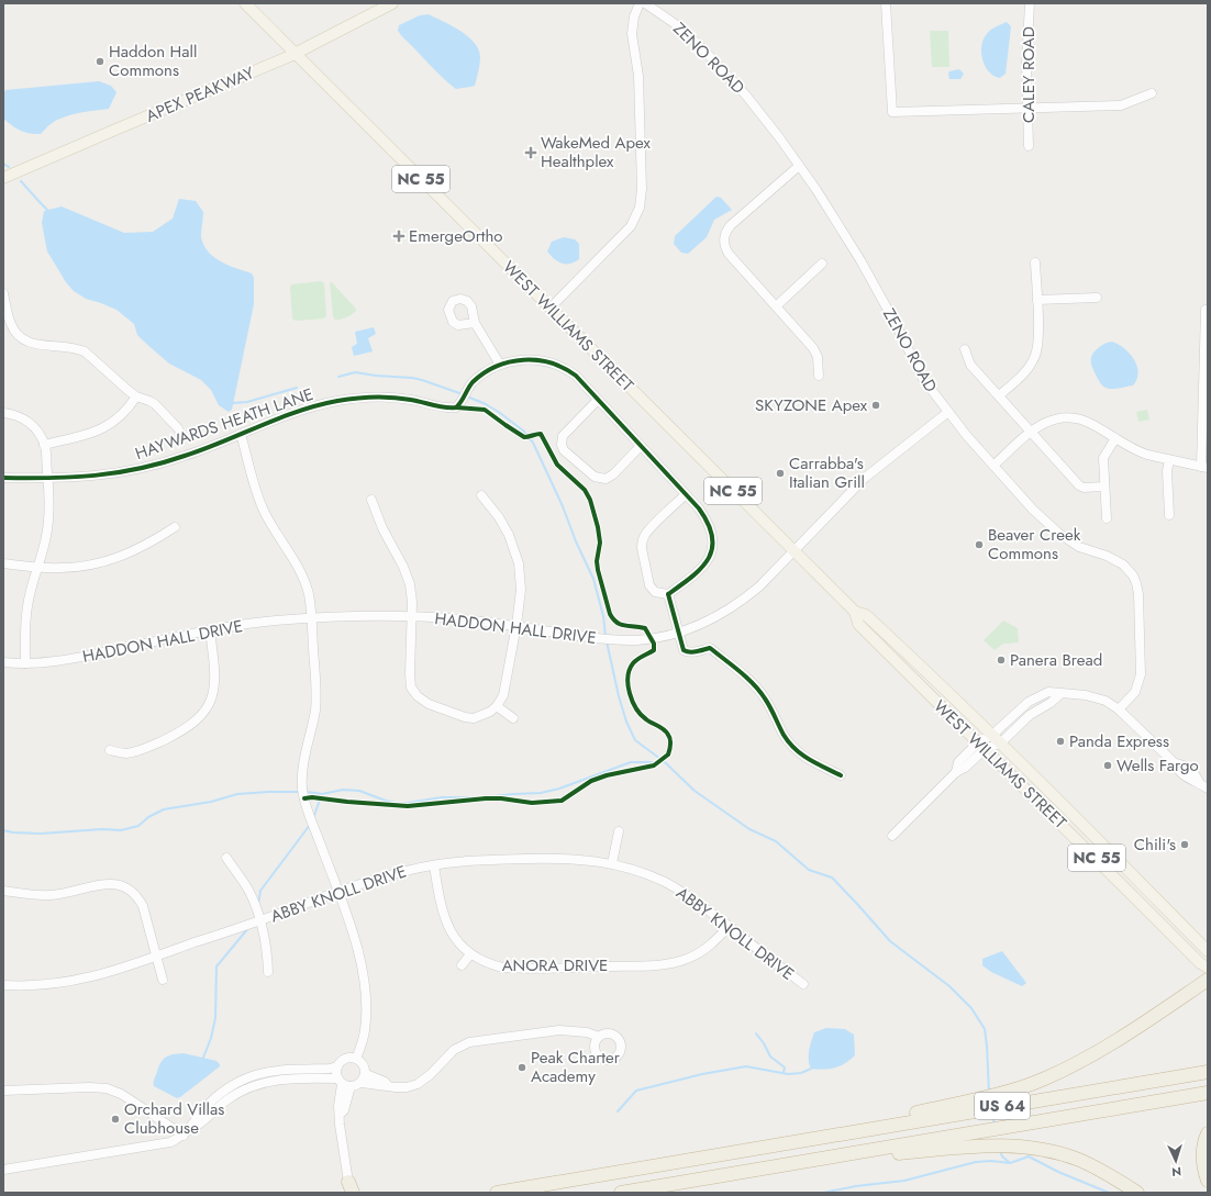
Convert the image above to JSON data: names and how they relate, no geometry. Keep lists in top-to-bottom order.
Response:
{
  "streets": {
    "highway": ["US 64"],
    "main road": ["APEX PEAKWAY", "NC 55", "WEST WILLIAMS STREET"],
    "street": [
      "ZENO ROAD",
      "CALEY ROAD",
      "HAYWARDS HEATH LANE",
      "HADDON HALL DRIVE",
      "ABBY KNOLL DRIVE",
      "ANORA DRIVE"
    ]
  },
  "crossings": [
    ["ZENO ROAD", "HADDON HALL DRIVE"],
    ["APEX PEAKWAY", "WEST WILLIAMS STREET"],
    ["WEST WILLIAMS STREET", "HADDON HALL DRIVE"],
    ["ABBY KNOLL DRIVE", "ANORA DRIVE"]
  ],
  "places": {
    "other": [
      "Haddon Hall Commons",
      "SKYZONE Apex",
      "Carrabba's Italian Grill",
      "Beaver Creek Commons",
      "Panera Bread",
      "Panda Express",
      "Wells Fargo",
      "Chili's",
      "Peak Charter Academy",
      "Orchard Villas Clubhouse"
    ],
    "health": ["WakeMed Apex Healthplex", "EmergeOrtho"]
  },
  "north": "bottom"
}
